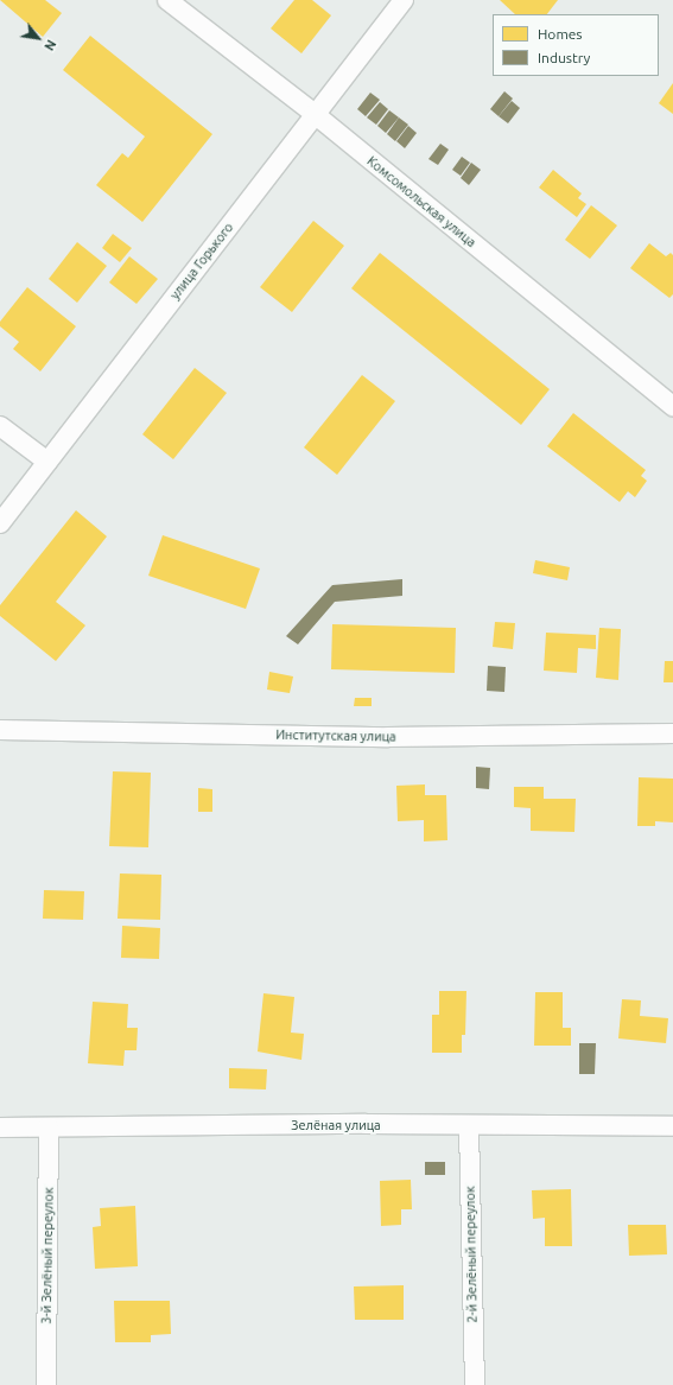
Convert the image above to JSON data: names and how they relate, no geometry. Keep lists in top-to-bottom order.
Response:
{
  "streets": {
    "street": [
      "Комсомольская улица",
      "улица Горького",
      "Институтская улица",
      "Зелёная улица",
      "2-й Зелёный переулок",
      "3-й Зелёный переулок"
    ]
  },
  "crossings": [
    ["Комсомольская улица", "улица Горького"],
    ["Зелёная улица", "2-й Зелёный переулок"],
    ["Зелёная улица", "3-й Зелёный переулок"]
  ],
  "legend": ["Homes", "Industry"],
  "north": "bottom right"
}
